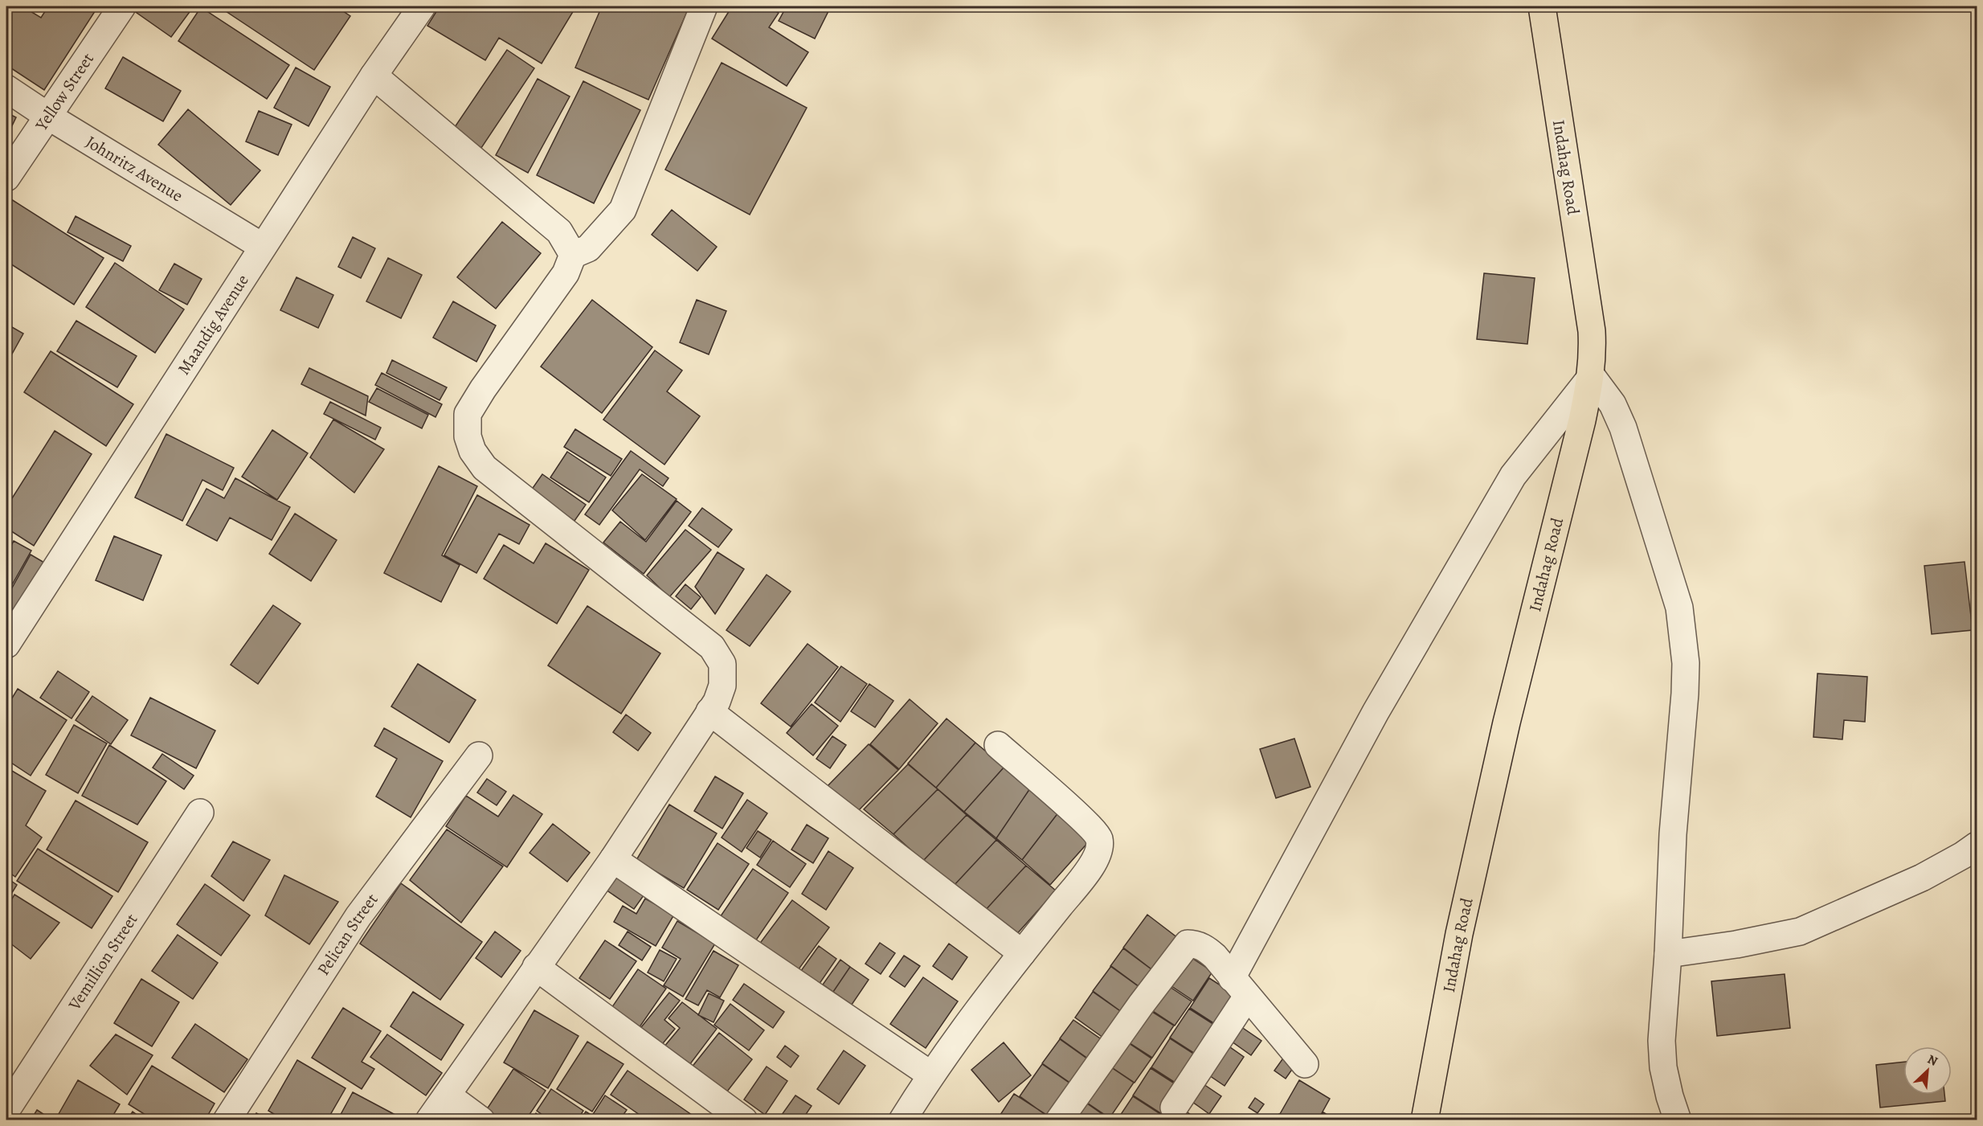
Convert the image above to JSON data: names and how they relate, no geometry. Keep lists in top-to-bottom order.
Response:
{
  "streets": {
    "main road": ["Indahag Road"],
    "street": [
      "Yellow Street",
      "Johnritz Avenue",
      "Maandig Avenue",
      "Pelican Street",
      "Vemillion Street"
    ]
  },
  "crossings": [
    ["Yellow Street", "Johnritz Avenue"],
    ["Johnritz Avenue", "Maandig Avenue"]
  ],
  "north": "top right"
}
